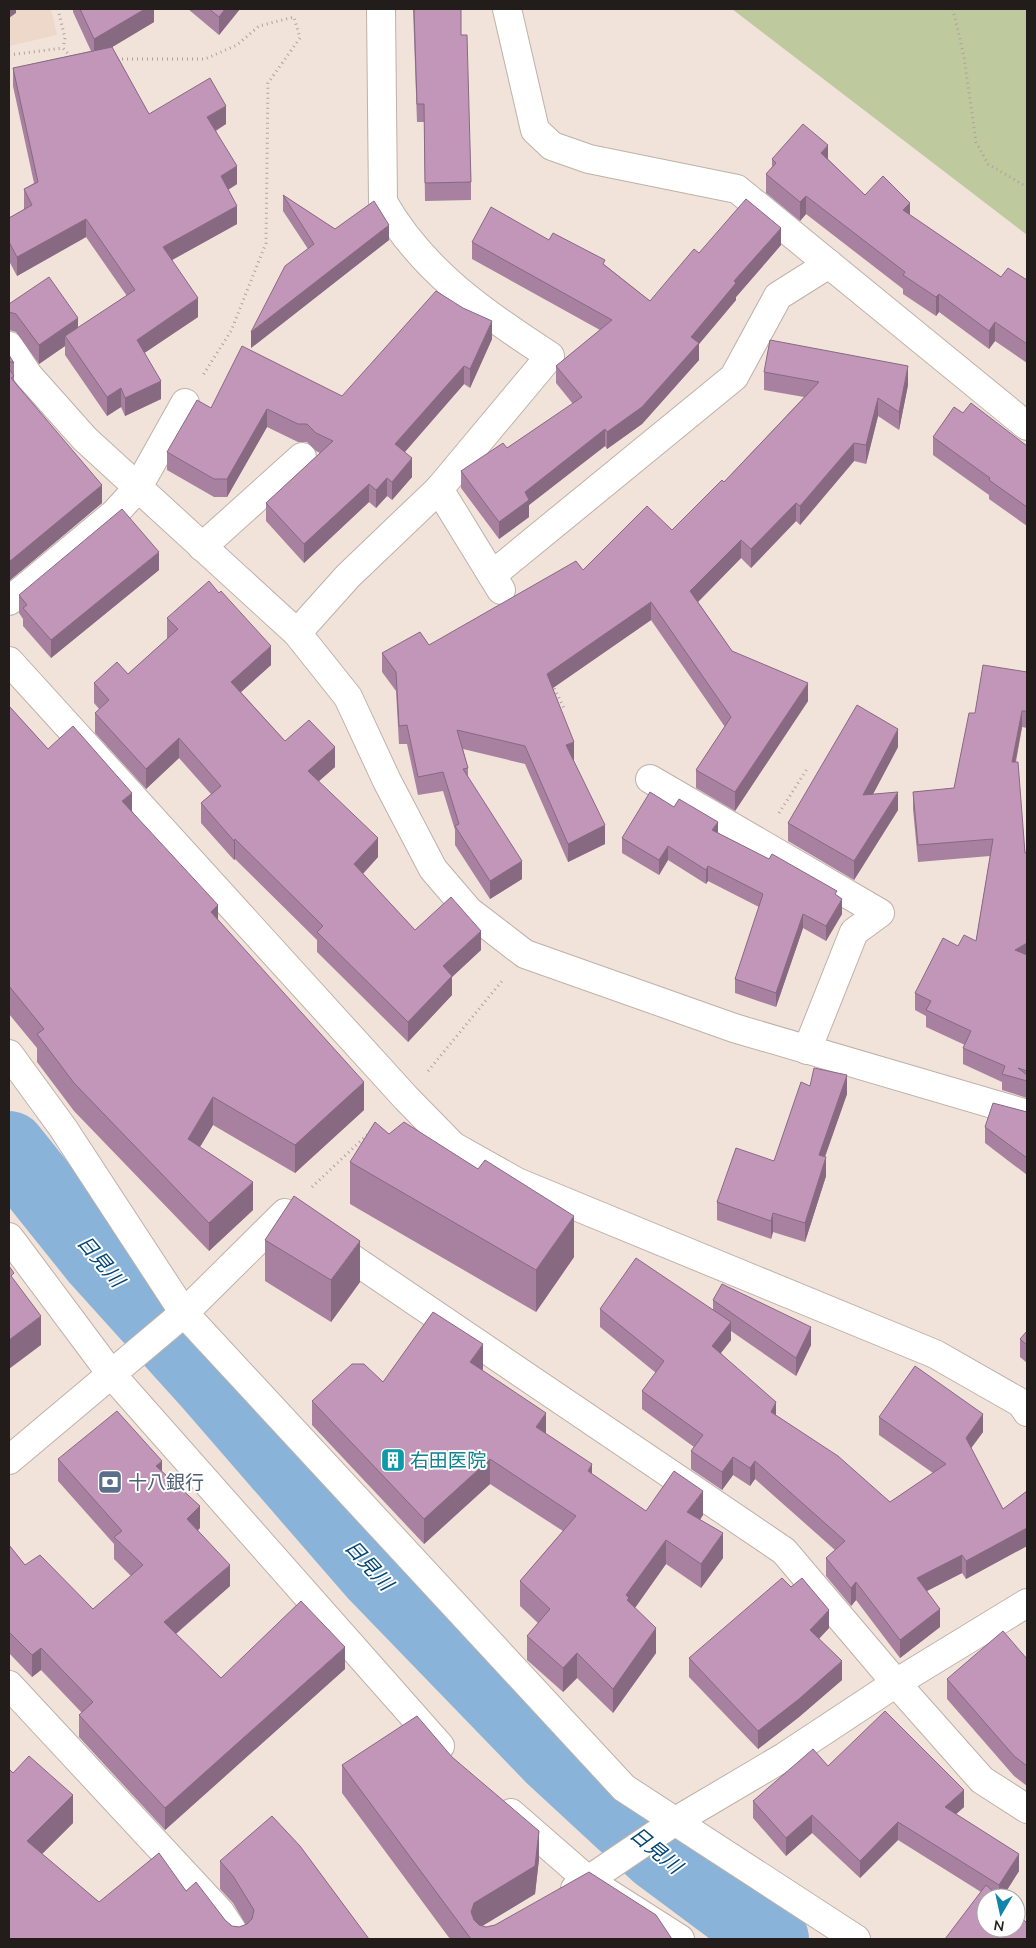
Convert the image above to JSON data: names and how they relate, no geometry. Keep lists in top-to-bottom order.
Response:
{
  "water": ["日見川"],
  "places": {
    "building": ["右田医院"],
    "bank": ["十八銀行"]
  },
  "north": "bottom"
}
